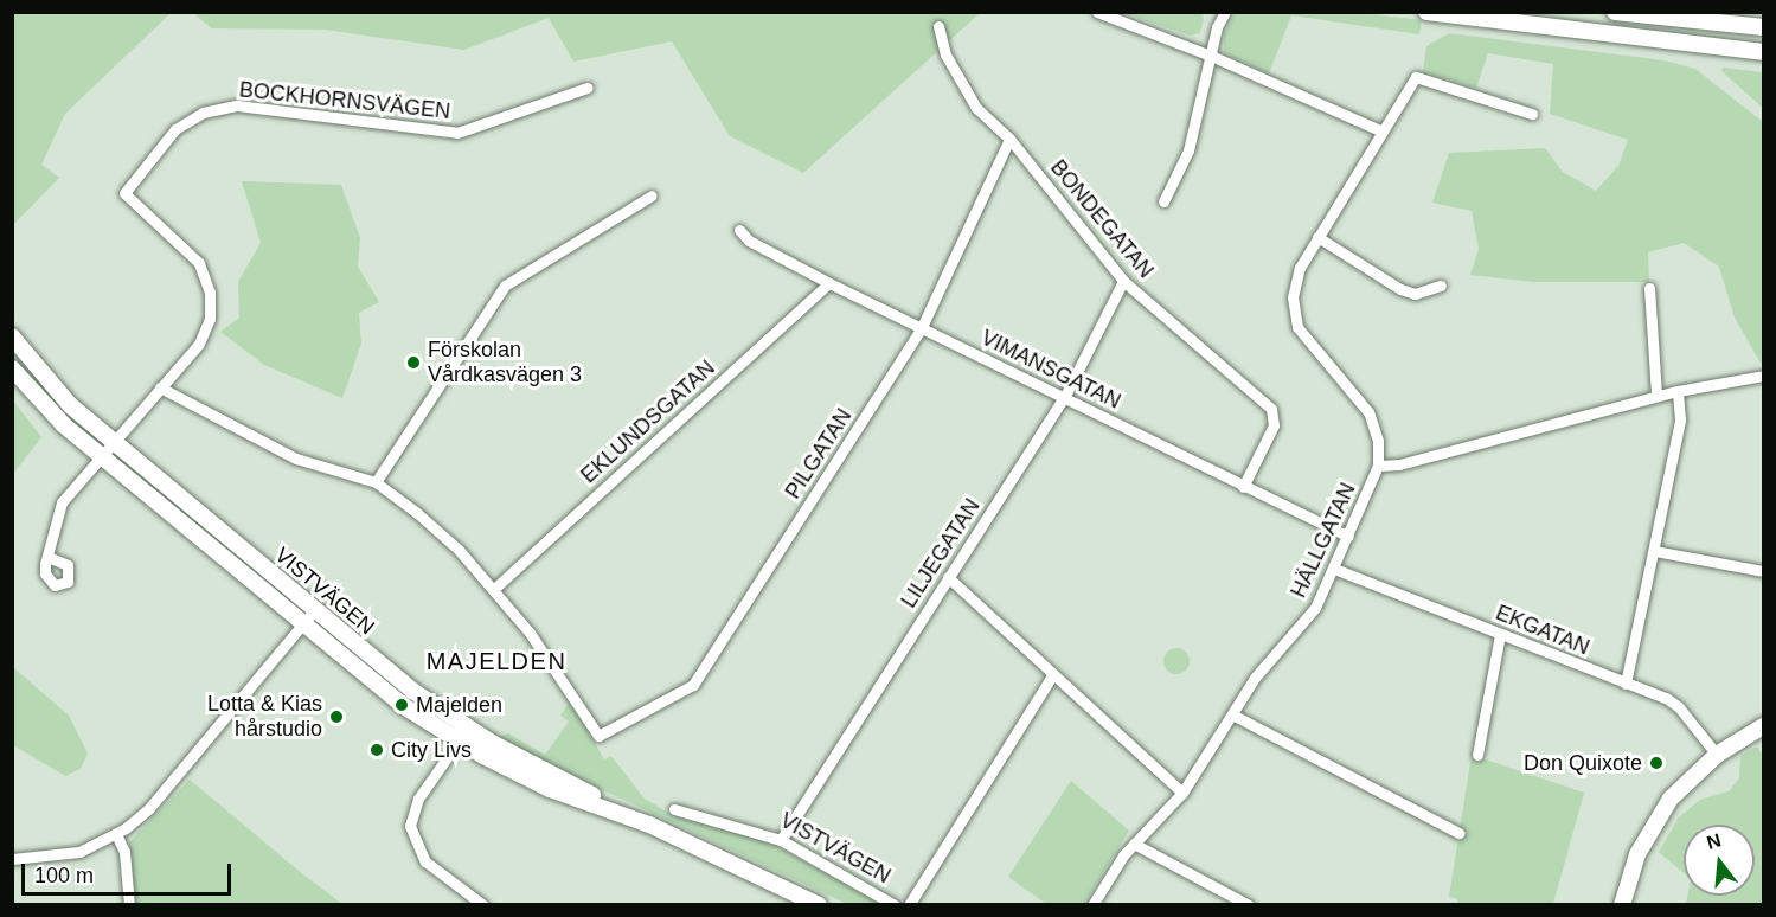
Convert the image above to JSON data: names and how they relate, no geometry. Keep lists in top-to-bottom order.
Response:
{
  "streets": {
    "main road": ["VISTVÄGEN"],
    "street": [
      "BOCKHORNSVÄGEN",
      "BONDEGATAN",
      "VIMANSGATAN",
      "EKLUNDSGATAN",
      "PILGATAN",
      "HÄLLGATAN",
      "LILJEGATAN",
      "EKGATAN"
    ]
  },
  "crossings": [
    ["BOCKHORNSVÄGEN", "VISTVÄGEN"],
    ["BONDEGATAN", "VIMANSGATAN"],
    ["BONDEGATAN", "PILGATAN"],
    ["BONDEGATAN", "LILJEGATAN"],
    ["VIMANSGATAN", "EKLUNDSGATAN"],
    ["VIMANSGATAN", "PILGATAN"],
    ["VIMANSGATAN", "HÄLLGATAN"],
    ["VIMANSGATAN", "LILJEGATAN"],
    ["EKLUNDSGATAN", "PILGATAN"],
    ["HÄLLGATAN", "EKGATAN"],
    ["LILJEGATAN", "VISTVÄGEN"]
  ],
  "districts": ["MAJELDEN"],
  "places": [
    "Förskolan Vårdkasvägen 3",
    "Majelden",
    "Lotta & Kias hårstudio",
    "City Livs",
    "Don Quixote"
  ],
  "scale_bar": "100 m",
  "north": "top"
}
